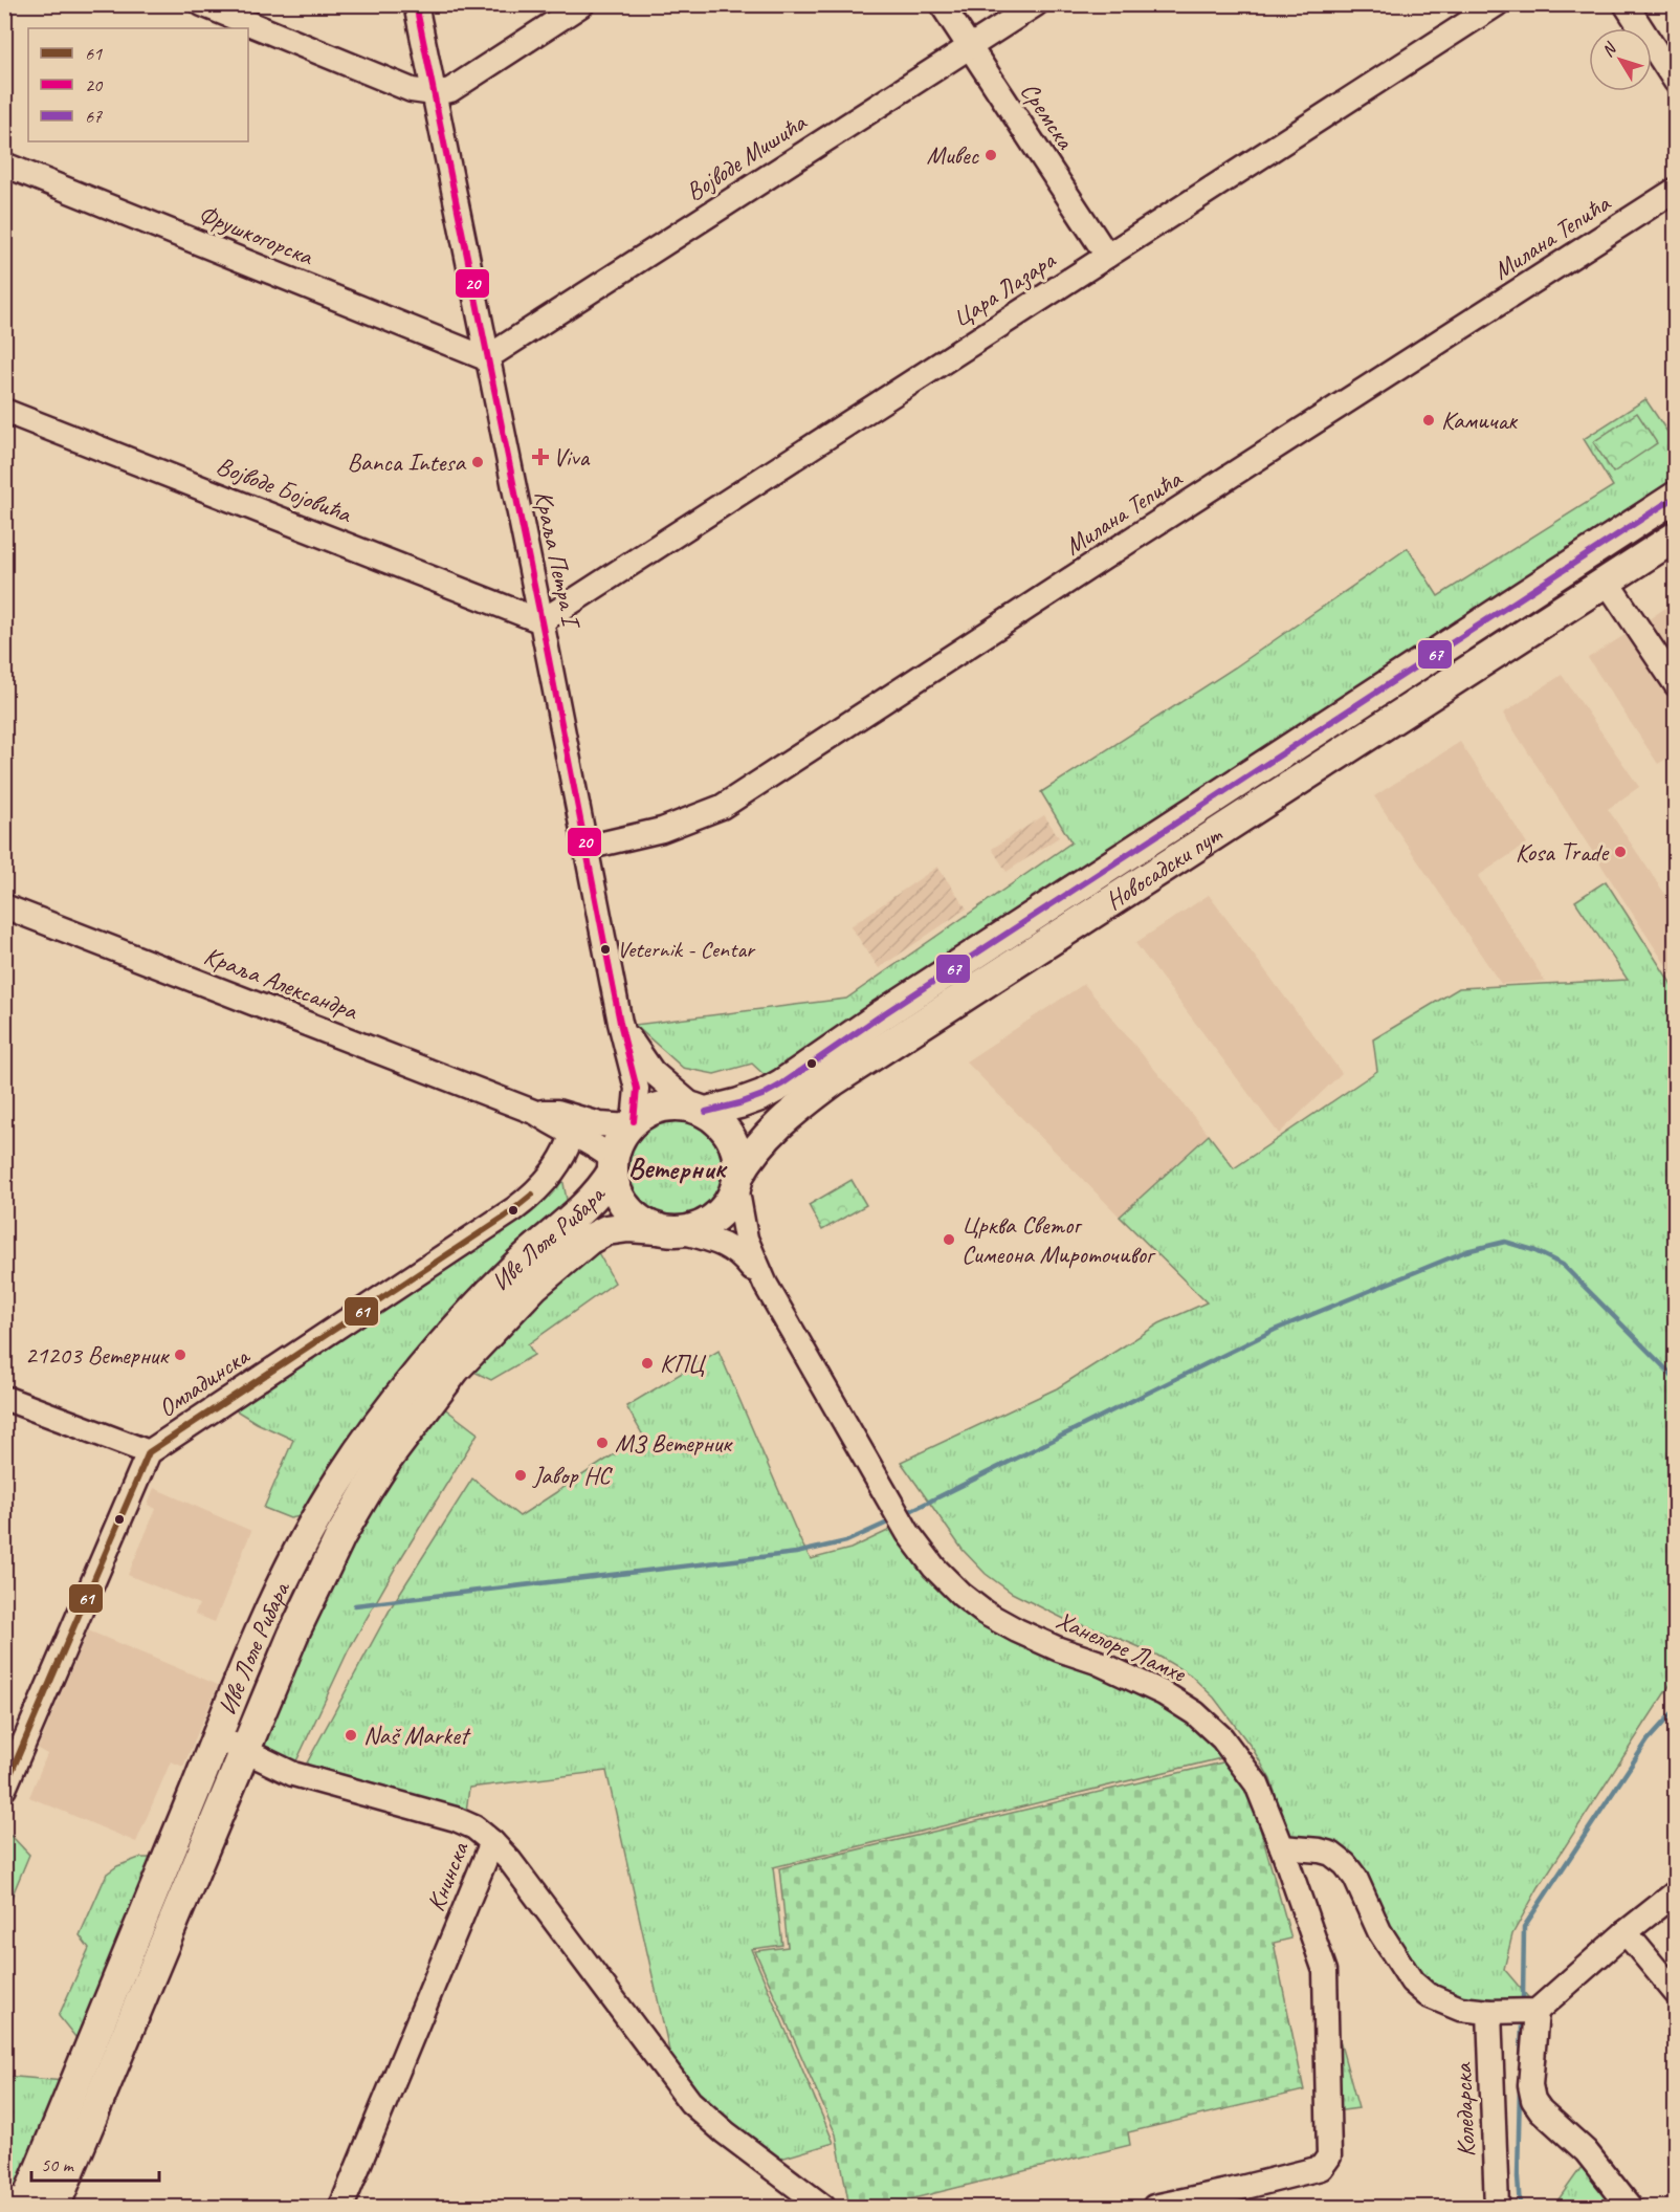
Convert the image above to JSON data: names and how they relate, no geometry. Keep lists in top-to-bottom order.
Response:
{
  "streets": {
    "main road": ["Новосадски пут", "Иве Лоле Рибара"],
    "street": [
      "Сремска",
      "Војводе Мишића",
      "Фрушкогорска",
      "Милана Тепића",
      "Цара Лазара",
      "Војводе Бојовића",
      "Краља Петра I",
      "Краља Александра",
      "Омладинска",
      "Ханелоре Ламхе",
      "Книнска",
      "Коледарска"
    ]
  },
  "crossings": [
    ["Сремска", "Војводе Мишића"],
    ["Сремска", "Цара Лазара"],
    ["Војводе Мишића", "Фрушкогорска"],
    ["Војводе Мишића", "Краља Петра I"],
    ["Фрушкогорска", "Краља Петра I"],
    ["Милана Тепића", "Краља Петра I"],
    ["Цара Лазара", "Војводе Бојовића"],
    ["Цара Лазара", "Краља Петра I"],
    ["Војводе Бојовића", "Краља Петра I"],
    ["Краља Петра I", "Новосадски пут"],
    ["Краља Петра I", "Иве Лоле Рибара"],
    ["Краља Петра I", "Ханелоре Ламхе"],
    ["Новосадски пут", "Иве Лоле Рибара"],
    ["Новосадски пут", "Ханелоре Ламхе"],
    ["Иве Лоле Рибара", "Ханелоре Ламхе"],
    ["Иве Лоле Рибара", "Книнска"]
  ],
  "districts": ["Ветерник"],
  "places": {
    "other": [
      "Мивес",
      "Камичак",
      "Banca Intesa",
      "Kosa Trade",
      "Veternik - Centar",
      "Црква Светог Симеона Мироточивог",
      "21203 Ветерник",
      "КПЦ",
      "МЗ Ветерник",
      "Јавор НС",
      "Naš Market"
    ],
    "health": ["Viva"]
  },
  "lines": ["transit line 20", "transit line 67", "transit line 61"],
  "legend": ["61", "20", "67"],
  "scale_bar": "50 m",
  "north": "top left"
}
